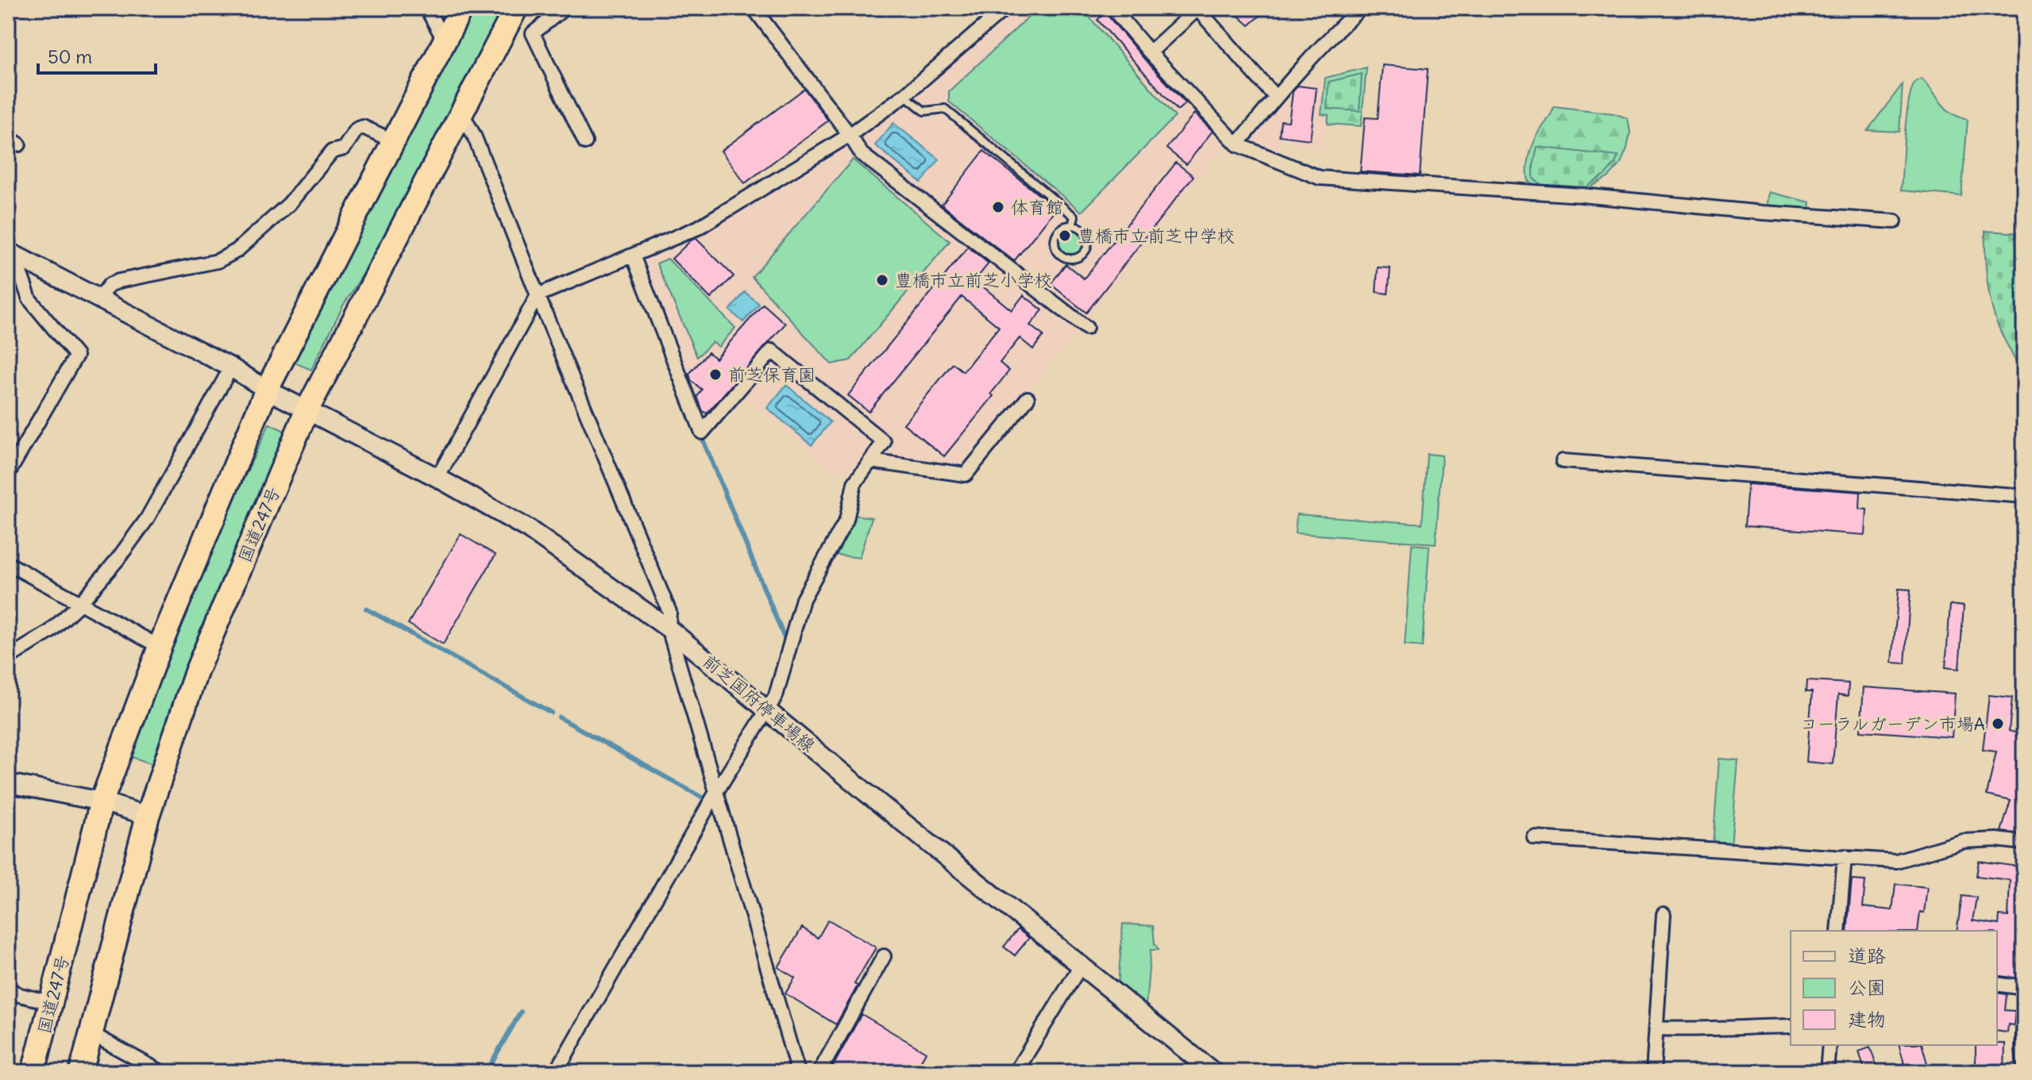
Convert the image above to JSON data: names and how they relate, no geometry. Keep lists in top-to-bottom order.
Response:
{
  "streets": {
    "highway": ["国道247号"],
    "main road": ["前芝国府停車場線"]
  },
  "crossings": [
    ["国道247号", "前芝国府停車場線"]
  ],
  "places": [
    "体育館",
    "豊橋市立前芝中学校",
    "豊橋市立前芝小学校",
    "前芝保育園",
    "コーラルガーデン市場A"
  ],
  "legend": ["道路", "公園", "建物"],
  "scale_bar": "50 m"
}
